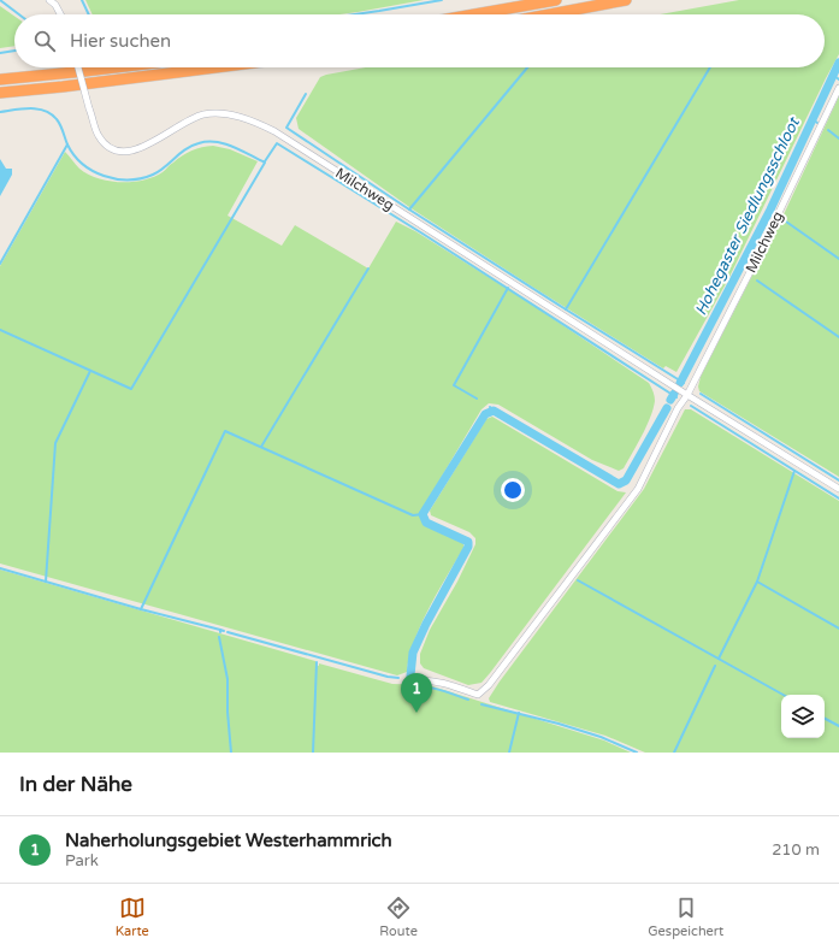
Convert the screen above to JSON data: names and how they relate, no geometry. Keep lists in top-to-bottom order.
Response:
{
  "streets": {
    "street": ["Milchweg"]
  },
  "water": ["Hohegaster Siedlungsschloot"],
  "page": {
    "search": "Hier suchen",
    "pins": "1",
    "heading": "In der Nähe",
    "list": [
      {
        "mark": "1",
        "name": "Naherholungsgebiet Westerhammrich",
        "note": "Park",
        "value": "210 m"
      }
    ],
    "nav": ["Karte", "Route", "Gespeichert"]
  }
}
